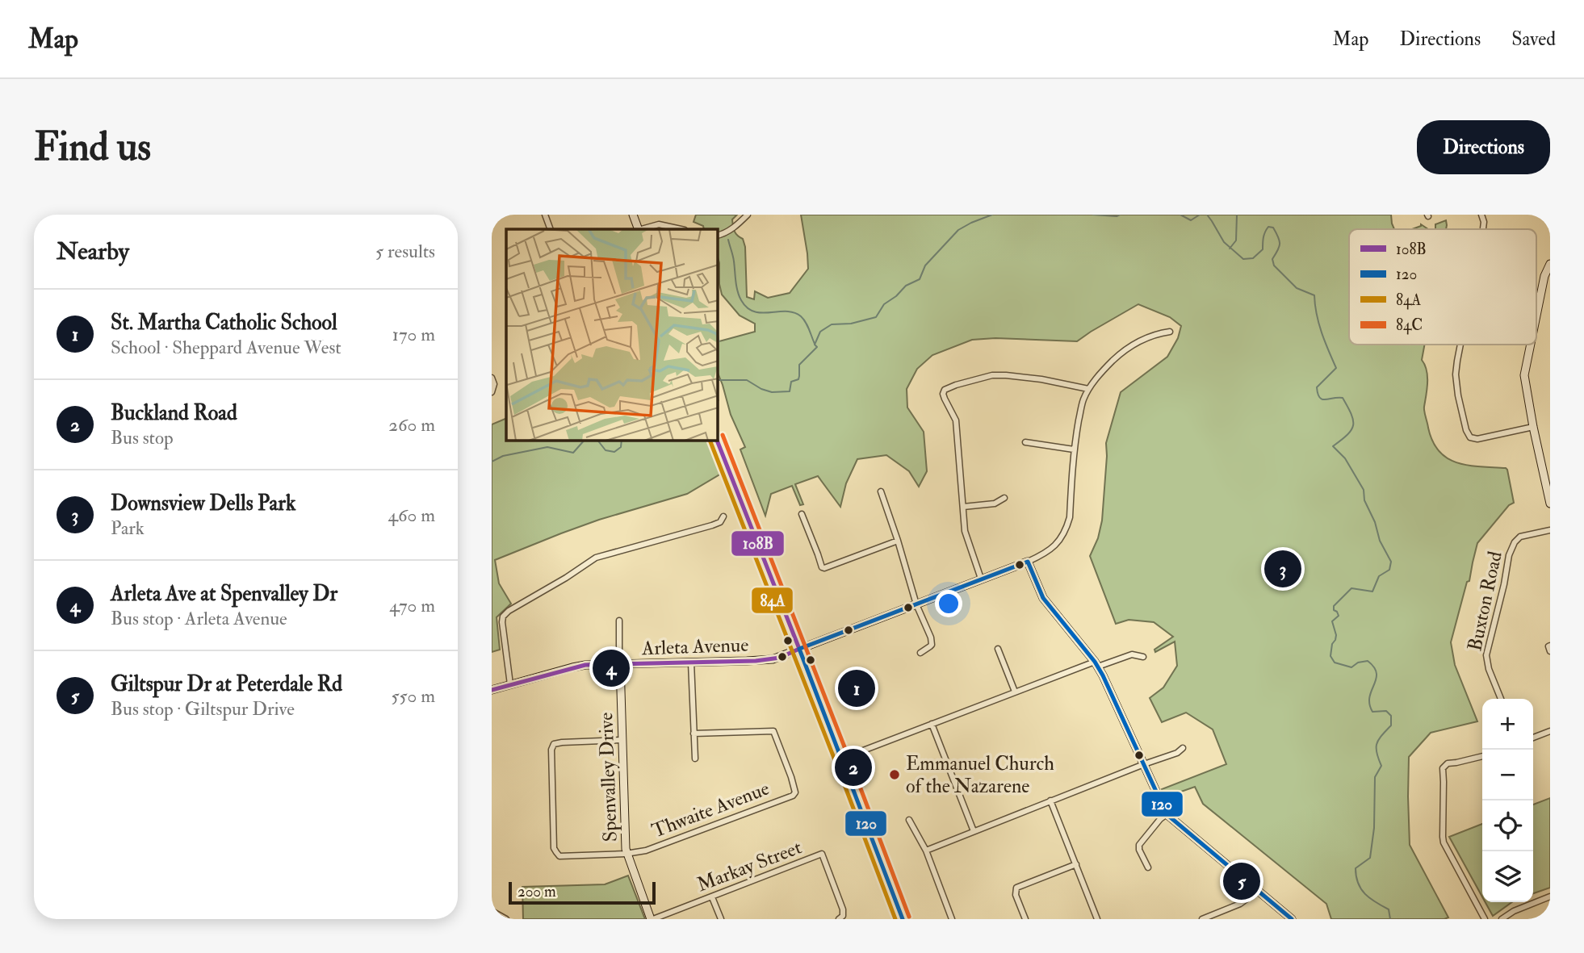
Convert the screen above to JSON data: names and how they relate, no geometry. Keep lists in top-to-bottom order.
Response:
{
  "streets": {
    "street": [
      "Buxton Road",
      "Arleta Avenue",
      "Spenvalley Drive",
      "Thwaite Avenue",
      "Markay Street"
    ]
  },
  "crossings": [
    ["Arleta Avenue", "Spenvalley Drive"],
    ["Spenvalley Drive", "Thwaite Avenue"],
    ["Spenvalley Drive", "Markay Street"]
  ],
  "places": ["Emmanuel Church of the Nazarene"],
  "lines": [
    "transit line 84C",
    "transit line 108B",
    "transit line 84A",
    "transit line 120"
  ],
  "legend": [
    "108B",
    "120",
    "84A",
    "84C"
  ],
  "scale_bar": "200 m",
  "page": {
    "header": "Map",
    "nav": ["Map", "Directions", "Saved"],
    "buttons": "Directions",
    "title": "Find us",
    "heading": ["Nearby", "5 results"],
    "list": [
      {
        "mark": "1",
        "name": "St. Martha Catholic School",
        "note": "School · Sheppard Avenue West",
        "value": "170 m"
      },
      {
        "mark": "2",
        "name": "Buckland Road",
        "note": "Bus stop",
        "value": "260 m"
      },
      {
        "mark": "3",
        "name": "Downsview Dells Park",
        "note": "Park",
        "value": "460 m"
      },
      {
        "mark": "4",
        "name": "Arleta Ave at Spenvalley Dr",
        "note": "Bus stop · Arleta Avenue",
        "value": "470 m"
      },
      {
        "mark": "5",
        "name": "Giltspur Dr at Peterdale Rd",
        "note": "Bus stop · Giltspur Drive",
        "value": "550 m"
      }
    ],
    "pins": [
      "3",
      "4",
      "1",
      "2",
      "5"
    ],
    "map_buttons": ["+", "−"],
    "scale": "200 m"
  }
}
